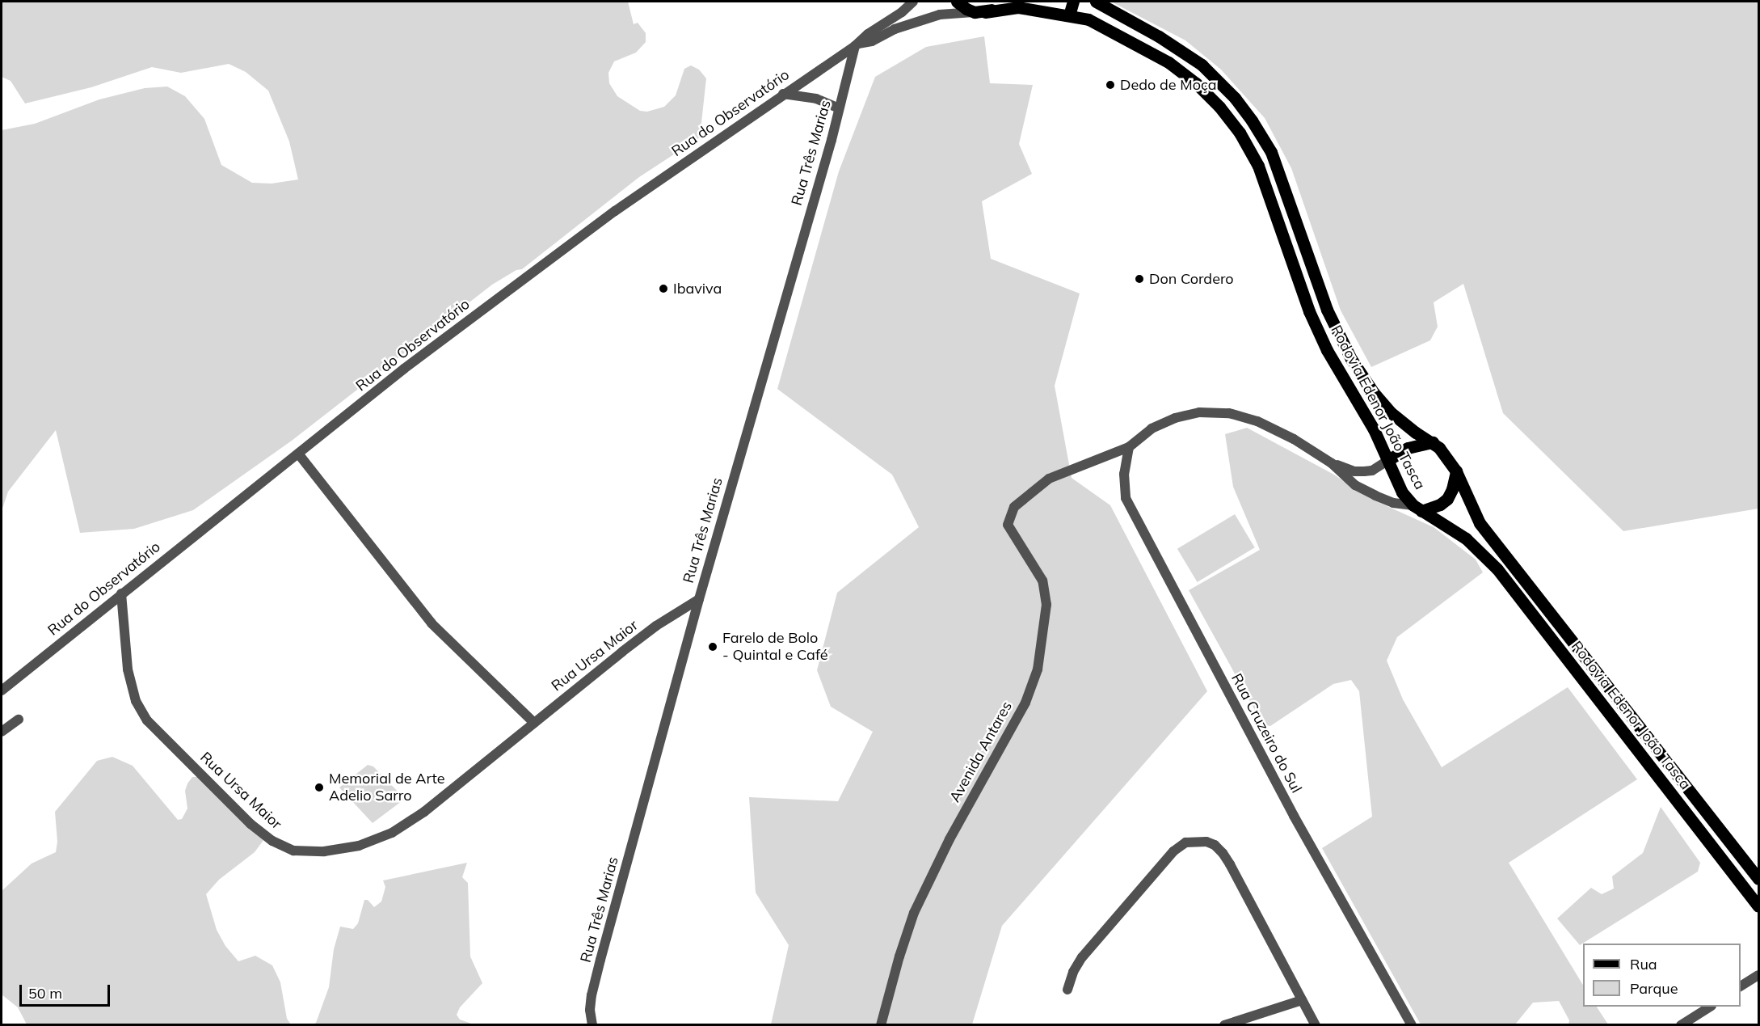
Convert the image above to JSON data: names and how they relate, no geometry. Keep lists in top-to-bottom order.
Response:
{
  "streets": {
    "main road": ["Rodovia Edenor João Tasca"],
    "street": [
      "Rua do Observatório",
      "Rua Três Marias",
      "Rua Ursa Maior",
      "Rua Cruzeiro do Sul",
      "Avenida Antares"
    ]
  },
  "crossings": [
    ["Rua do Observatório", "Rua Três Marias"],
    ["Rua do Observatório", "Rodovia Edenor João Tasca"],
    ["Rua do Observatório", "Rua Ursa Maior"],
    ["Rua Três Marias", "Rua Ursa Maior"],
    ["Rua Cruzeiro do Sul", "Avenida Antares"]
  ],
  "places": [
    "Dedo de Moça",
    "Don Cordero",
    "Ibaviva",
    "Farelo de Bolo - Quintal e Café",
    "Memorial de Arte Adelio Sarro"
  ],
  "legend": ["Rua", "Parque"],
  "scale_bar": "50 m"
}
